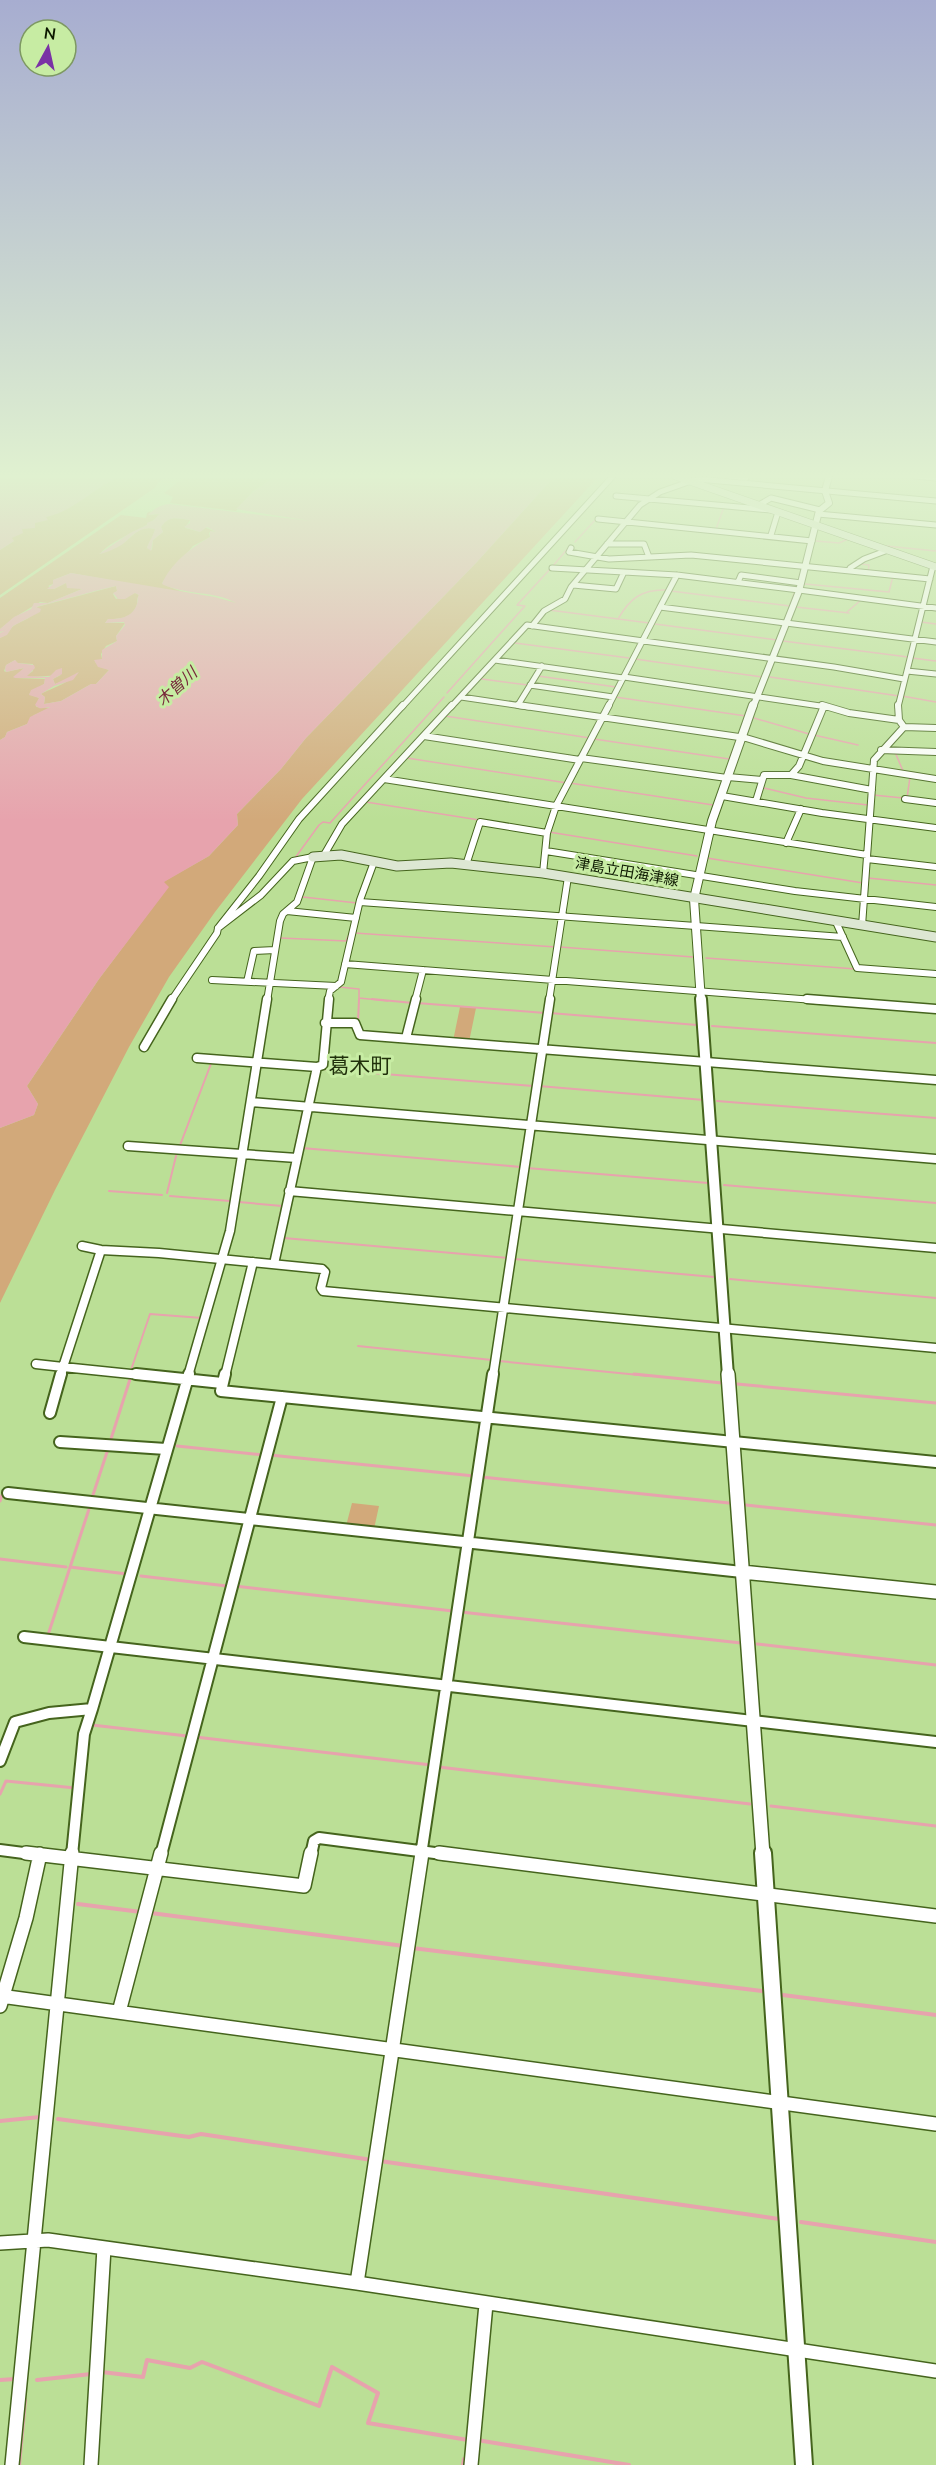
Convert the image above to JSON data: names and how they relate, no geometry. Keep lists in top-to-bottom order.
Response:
{
  "streets": {
    "main road": ["津島立田海津線"]
  },
  "districts": ["葛木町"],
  "water": ["木曽川"],
  "north": "top"
}
